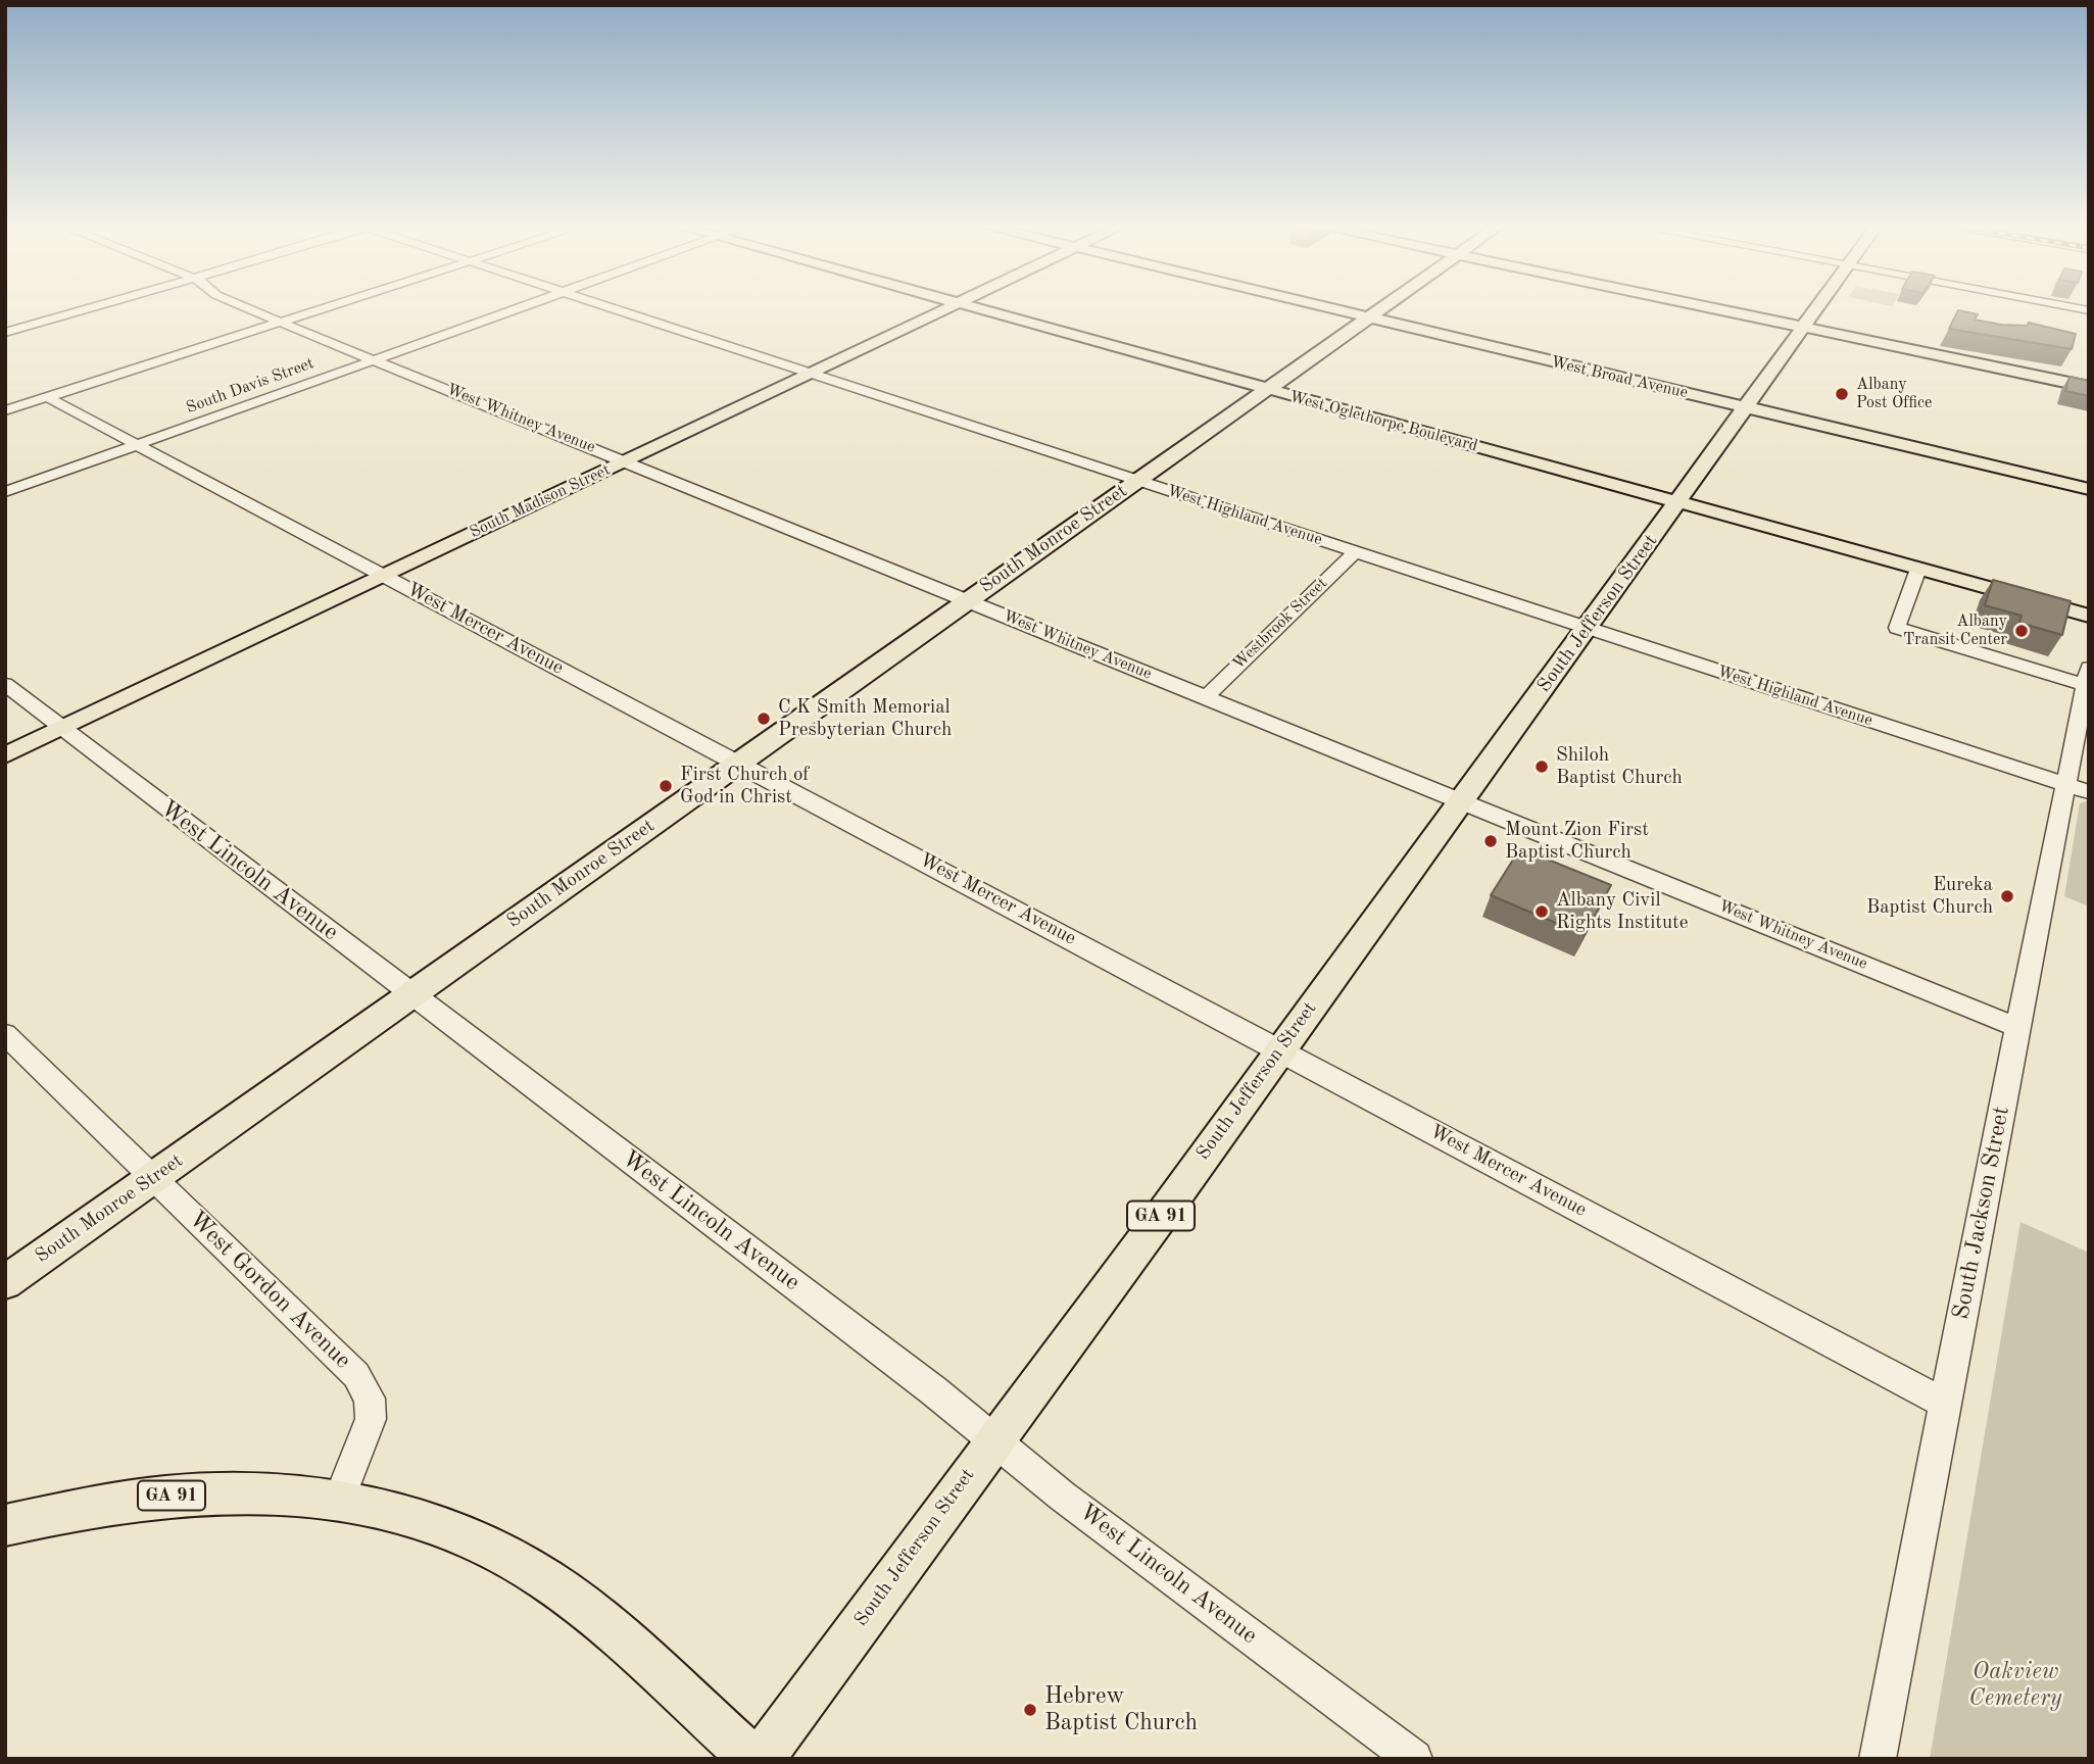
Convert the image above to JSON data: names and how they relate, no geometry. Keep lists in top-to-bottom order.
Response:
{
  "streets": {
    "main road": [
      "West Broad Avenue",
      "West Oglethorpe Boulevard",
      "South Madison Street",
      "South Monroe Street",
      "South Jefferson Street",
      "GA 91"
    ],
    "street": [
      "South Davis Street",
      "West Whitney Avenue",
      "West Highland Avenue",
      "Westbrook Street",
      "West Mercer Avenue",
      "West Lincoln Avenue",
      "South Jackson Street",
      "West Gordon Avenue"
    ]
  },
  "crossings": [
    ["West Broad Avenue", "South Monroe Street"],
    ["West Broad Avenue", "South Jefferson Street"],
    ["West Broad Avenue", "GA 91"],
    ["South Davis Street", "West Whitney Avenue"],
    ["South Davis Street", "West Mercer Avenue"],
    ["West Whitney Avenue", "South Madison Street"],
    ["West Whitney Avenue", "South Monroe Street"],
    ["West Whitney Avenue", "South Jefferson Street"],
    ["West Whitney Avenue", "Westbrook Street"],
    ["West Whitney Avenue", "South Jackson Street"],
    ["West Oglethorpe Boulevard", "South Monroe Street"],
    ["West Oglethorpe Boulevard", "South Jefferson Street"],
    ["South Madison Street", "West Highland Avenue"],
    ["South Madison Street", "West Mercer Avenue"],
    ["South Madison Street", "West Lincoln Avenue"],
    ["West Highland Avenue", "South Monroe Street"],
    ["West Highland Avenue", "South Jefferson Street"],
    ["West Highland Avenue", "Westbrook Street"],
    ["West Highland Avenue", "South Jackson Street"],
    ["South Monroe Street", "West Mercer Avenue"],
    ["South Monroe Street", "West Lincoln Avenue"],
    ["South Monroe Street", "West Gordon Avenue"],
    ["South Jefferson Street", "West Mercer Avenue"],
    ["South Jefferson Street", "West Lincoln Avenue"],
    ["South Jefferson Street", "GA 91"],
    ["West Mercer Avenue", "South Jackson Street"],
    ["GA 91", "West Gordon Avenue"]
  ],
  "parks": ["Oakview Cemetery"],
  "places": [
    "Albany Post Office",
    "Albany Transit Center",
    "C K Smith Memorial Presbyterian Church",
    "Shiloh Baptist Church",
    "First Church of God in Christ",
    "Mount Zion First Baptist Church",
    "Eureka Baptist Church",
    "Albany Civil Rights Institute",
    "Hebrew Baptist Church"
  ]
}
